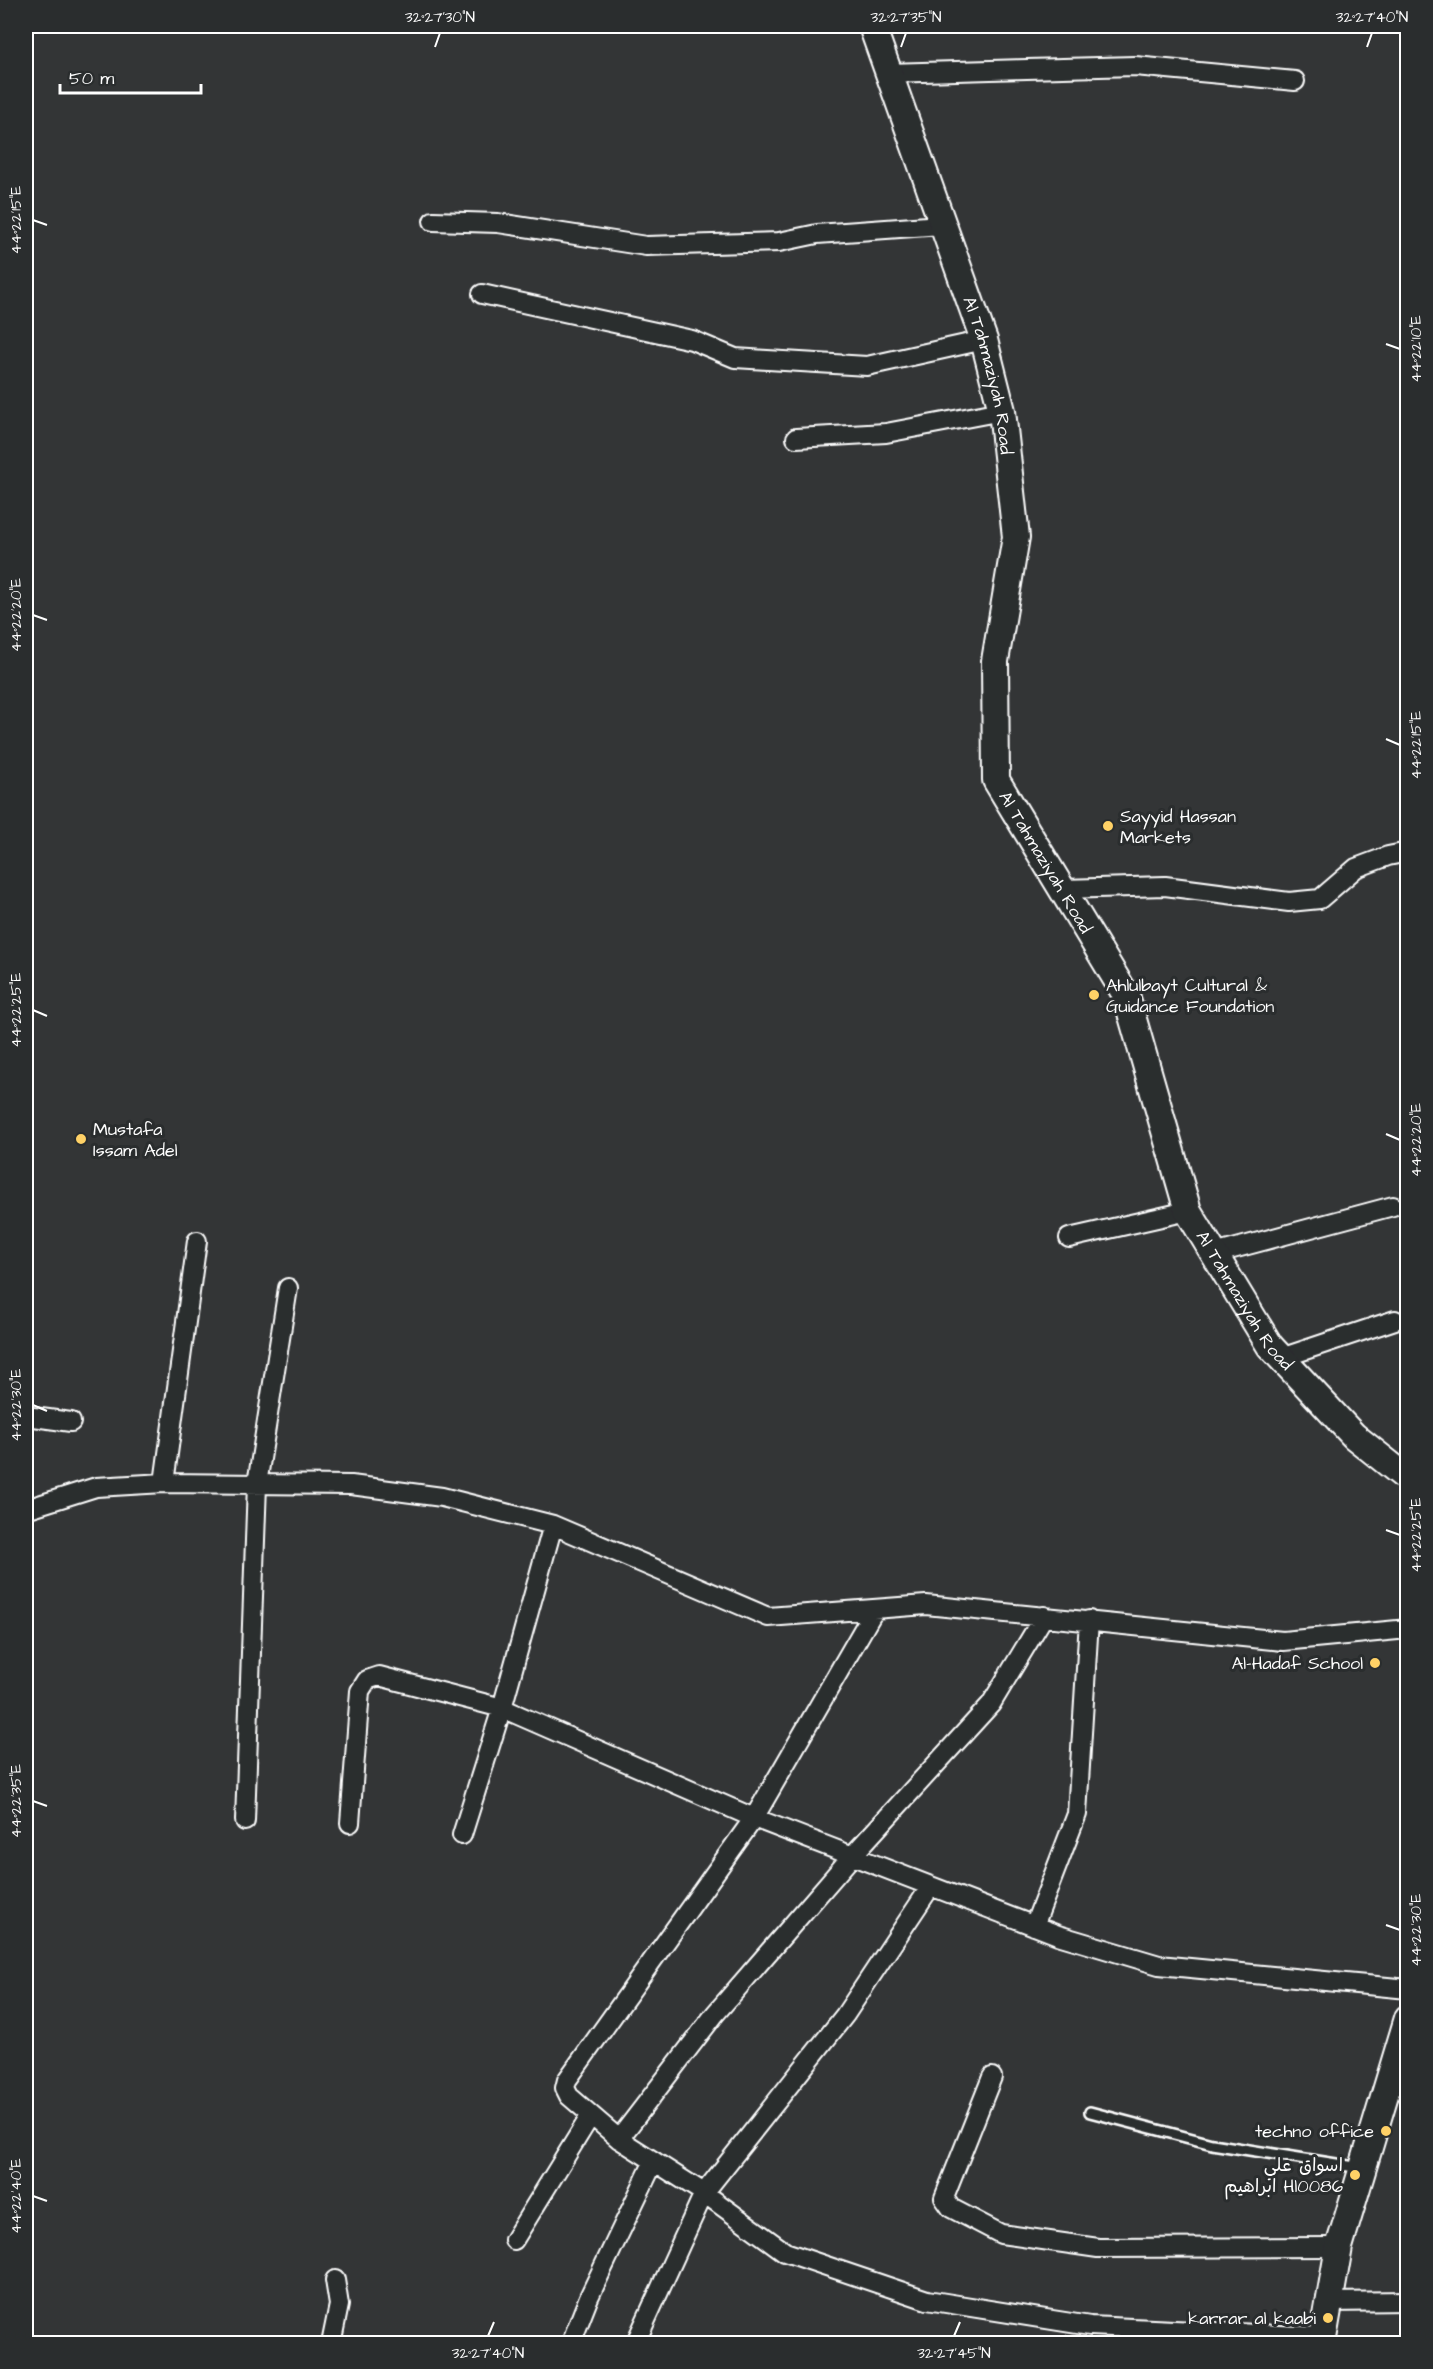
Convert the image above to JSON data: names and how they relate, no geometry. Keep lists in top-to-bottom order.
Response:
{
  "streets": {
    "main road": ["Al Tahmaziyah Road"]
  },
  "places": [
    "Sayyid Hassan Markets",
    "Ahlulbayt Cultural & Guidance Foundation",
    "Mustafa Issam Adel",
    "Al-Hadaf School",
    "techno office",
    "اسواق علي ابراهيم Hl0086",
    "karrar al kaabi"
  ],
  "scale_bar": "50 m",
  "coordinates": [
    "32°27'30\"N",
    "32°27'35\"N",
    "32°27'40\"N",
    "44°22'15\"E",
    "44°22'10\"E",
    "44°22'20\"E",
    "44°22'25\"E",
    "44°22'30\"E",
    "44°22'35\"E",
    "44°22'40\"E",
    "32°27'45\"N"
  ]
}
